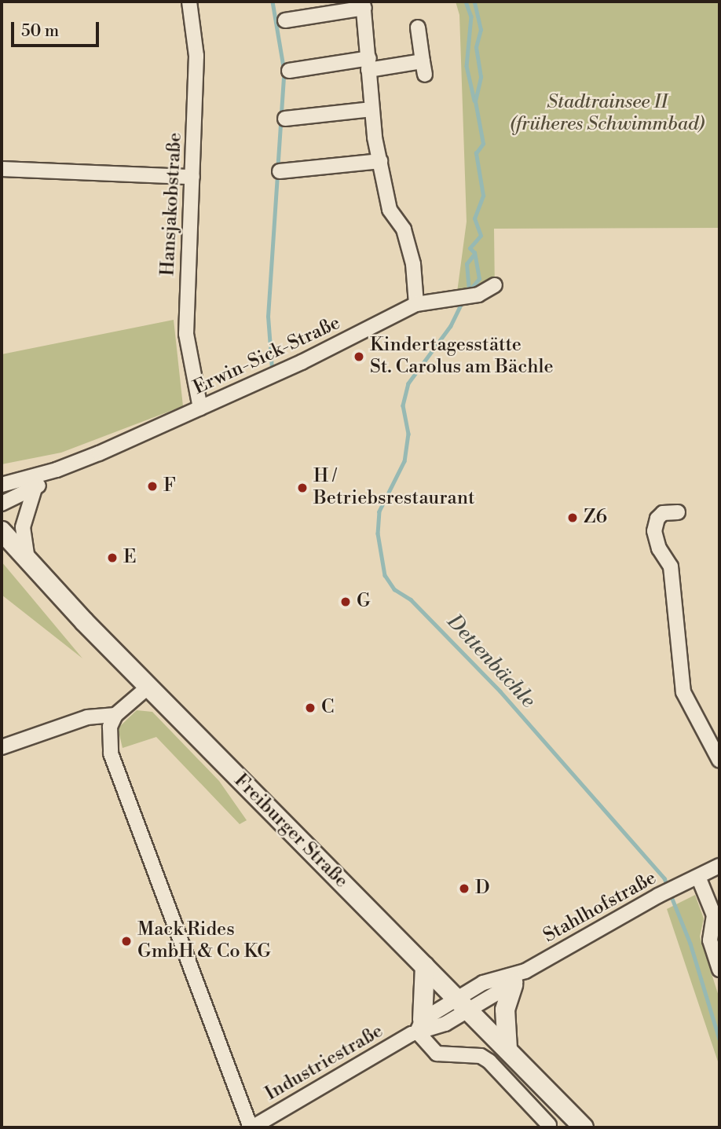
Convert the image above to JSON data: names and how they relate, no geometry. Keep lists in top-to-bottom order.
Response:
{
  "streets": {
    "street": [
      "Hansjakobstraße",
      "Erwin-Sick-Straße",
      "Freiburger Straße",
      "Stahlhofstraße",
      "Industriestraße"
    ]
  },
  "crossings": [
    ["Hansjakobstraße", "Erwin-Sick-Straße"],
    ["Freiburger Straße", "Stahlhofstraße"],
    ["Freiburger Straße", "Industriestraße"],
    ["Stahlhofstraße", "Industriestraße"]
  ],
  "water": ["Dettenbächle"],
  "parks": ["Stadtrainsee II (früheres Schwimmbad)"],
  "places": [
    "Kindertagesstätte St. Carolus am Bächle",
    "F",
    "H / Betriebsrestaurant",
    "Z6",
    "E",
    "G",
    "C",
    "D",
    "Mack Rides GmbH & Co KG"
  ],
  "scale_bar": "50 m"
}
